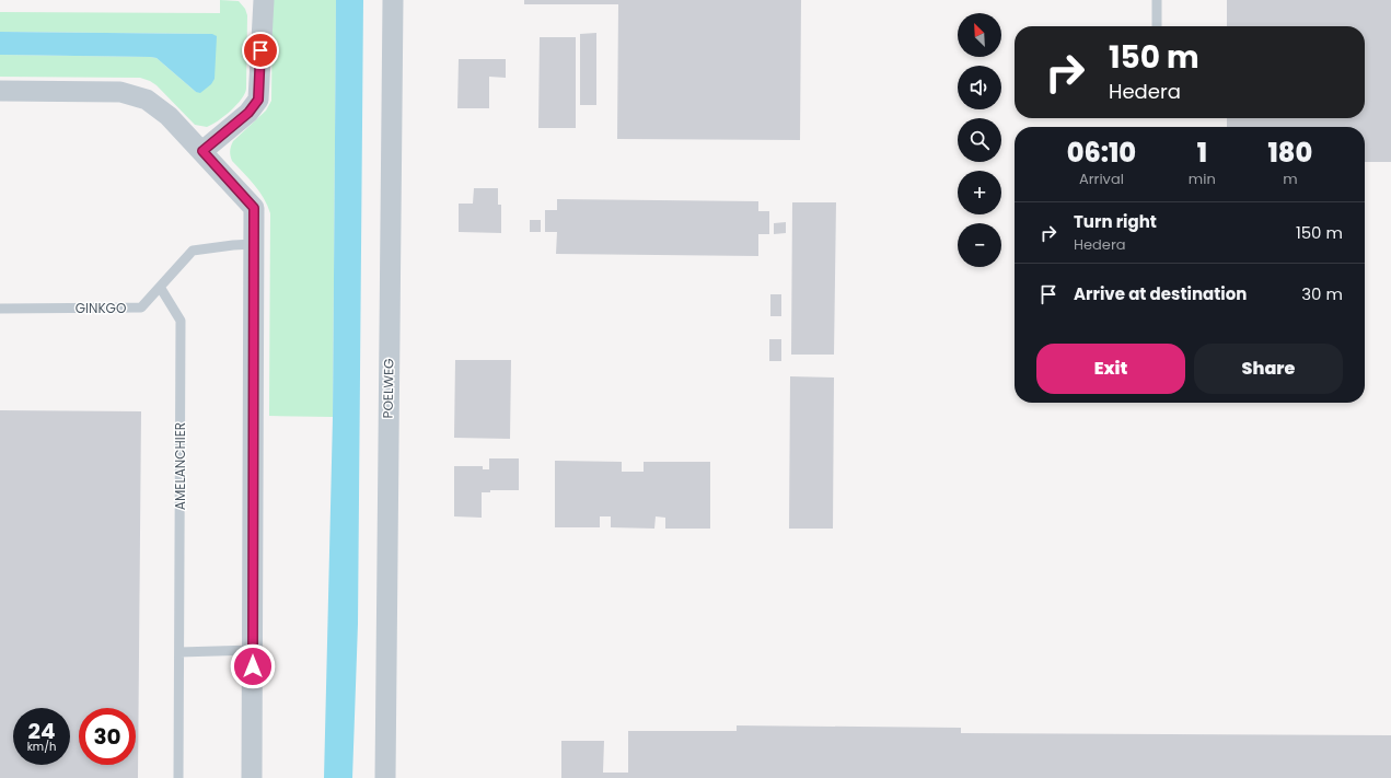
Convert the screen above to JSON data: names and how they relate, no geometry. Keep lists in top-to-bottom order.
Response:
{
  "streets": {
    "street": ["POELWEG"],
    "lane": ["GINKGO", "AMELANCHIER"]
  },
  "crossings": [
    ["GINKGO", "AMELANCHIER"]
  ],
  "north": "top left",
  "page": {
    "map_buttons": ["+", "−"],
    "turn": ["150 m", "Hedera"],
    "eta": [
      "06:10",
      "Arrival",
      "1",
      "min",
      "180",
      "m"
    ],
    "list": [
      {
        "name": "Turn right",
        "note": "Hedera",
        "value": "150 m"
      },
      {
        "name": "Arrive at destination",
        "value": "30 m"
      }
    ],
    "buttons": ["Exit", "Share"],
    "speed": "24 km/h",
    "limit": "30"
  }
}
